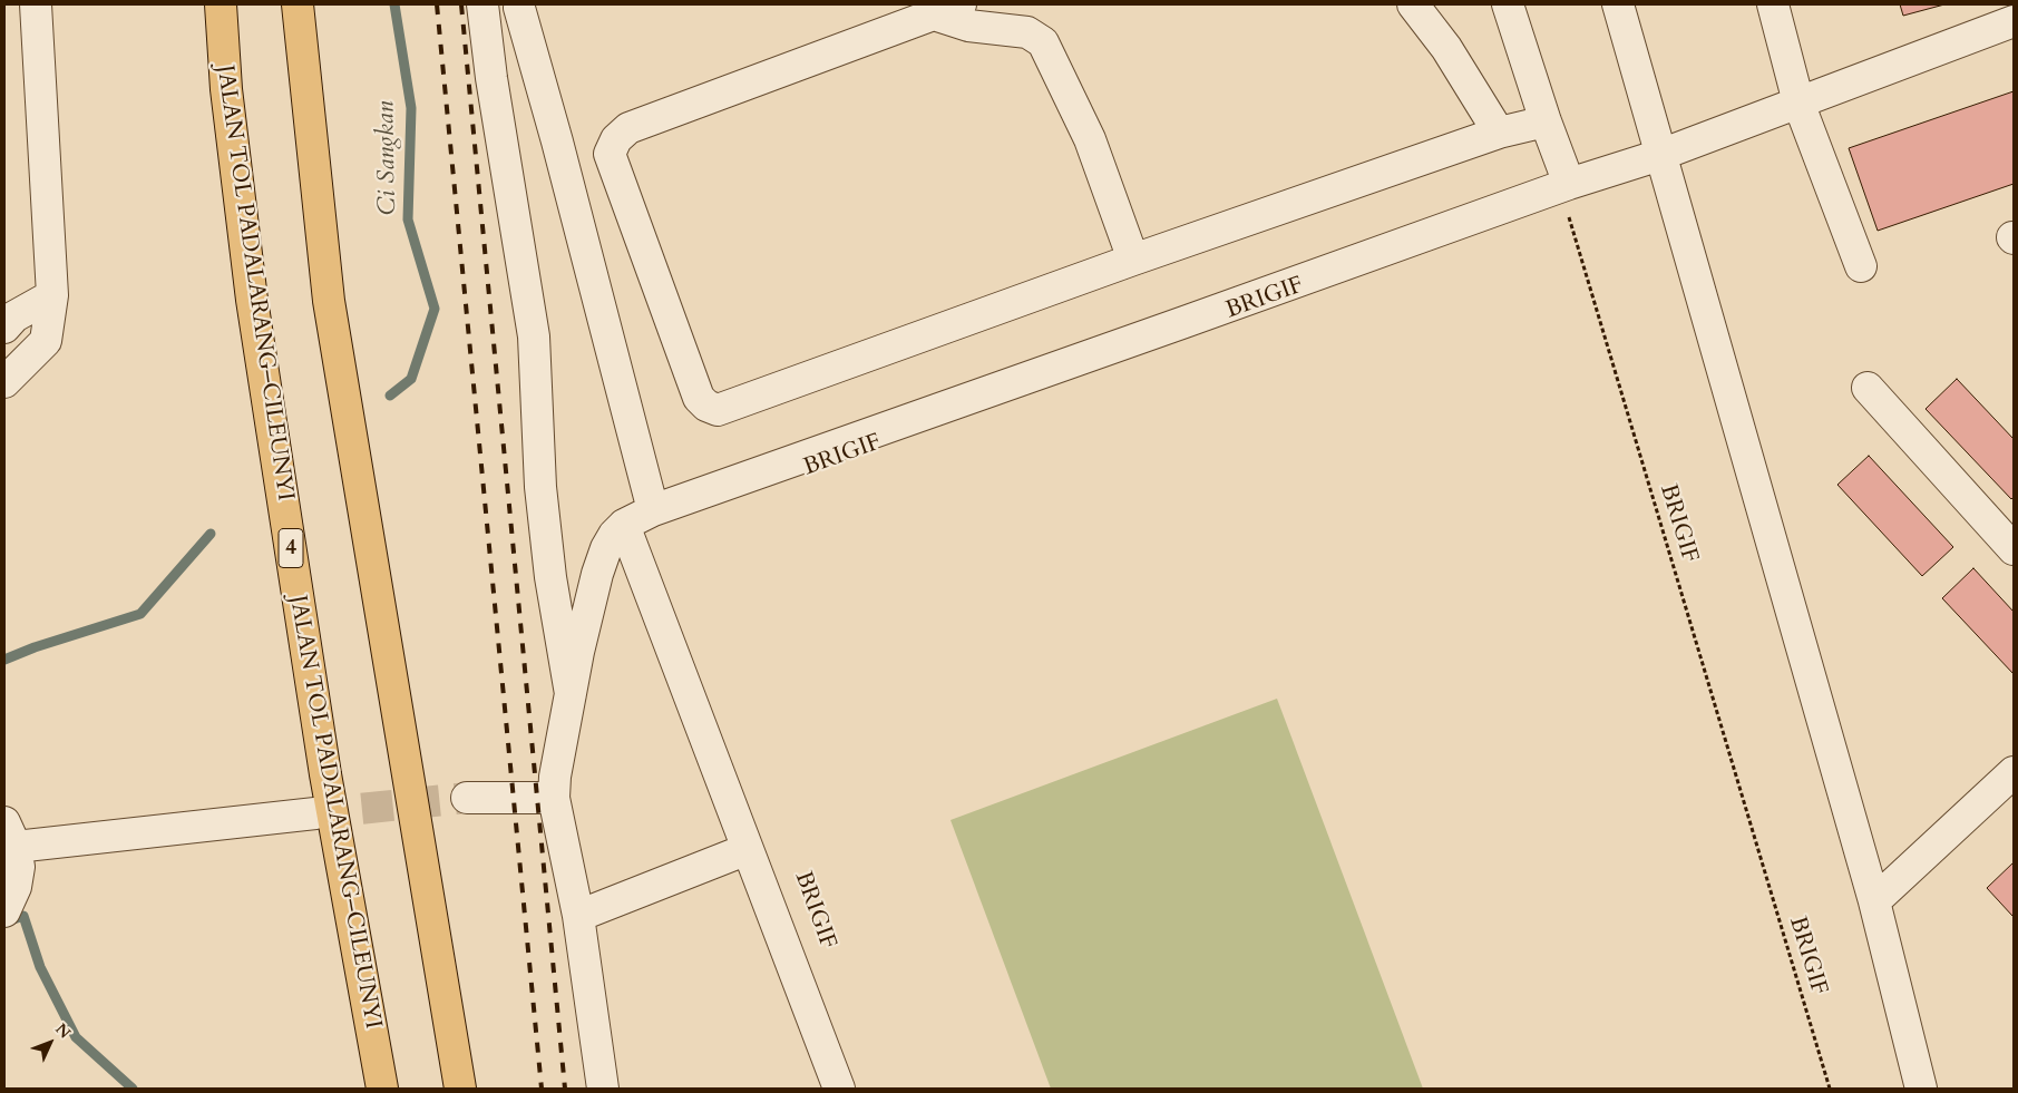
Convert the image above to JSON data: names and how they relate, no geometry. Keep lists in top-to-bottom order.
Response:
{
  "streets": {
    "highway": ["JALAN TOL PADALARANG–CILEUNYI", "4"],
    "path": ["BRIGIF"]
  },
  "water": ["Ci Sangkan"],
  "north": "top right"
}
